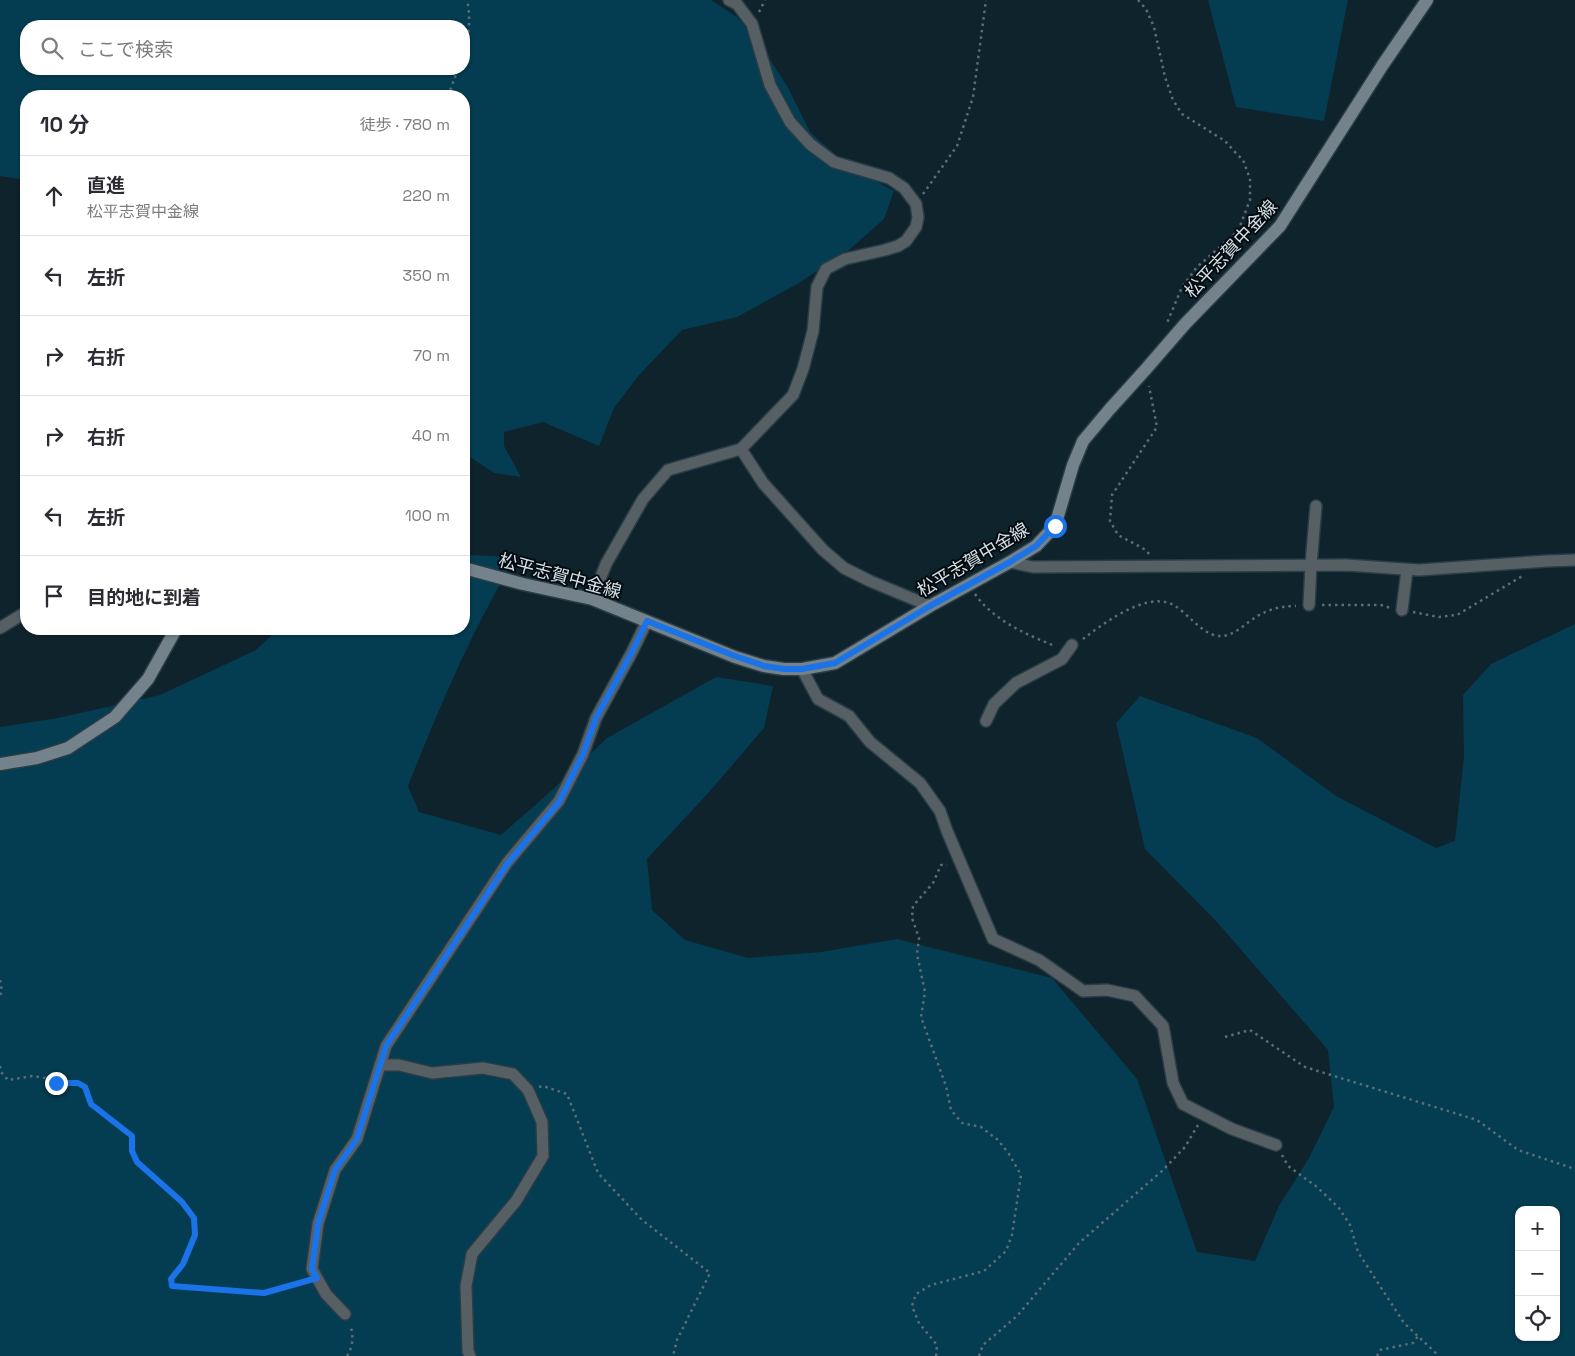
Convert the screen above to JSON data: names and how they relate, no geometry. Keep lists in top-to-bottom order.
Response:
{
  "streets": {
    "main road": ["松平志賀中金線"]
  },
  "page": {
    "search": "ここで検索",
    "heading": ["10 分", "徒歩 · 780 m"],
    "list": [
      ["直進", "松平志賀中金線", "220 m"],
      ["左折", "350 m"],
      ["右折", "70 m"],
      ["右折", "40 m"],
      ["左折", "100 m"],
      "目的地に到着"
    ],
    "map_buttons": ["+", "−"]
  }
}
